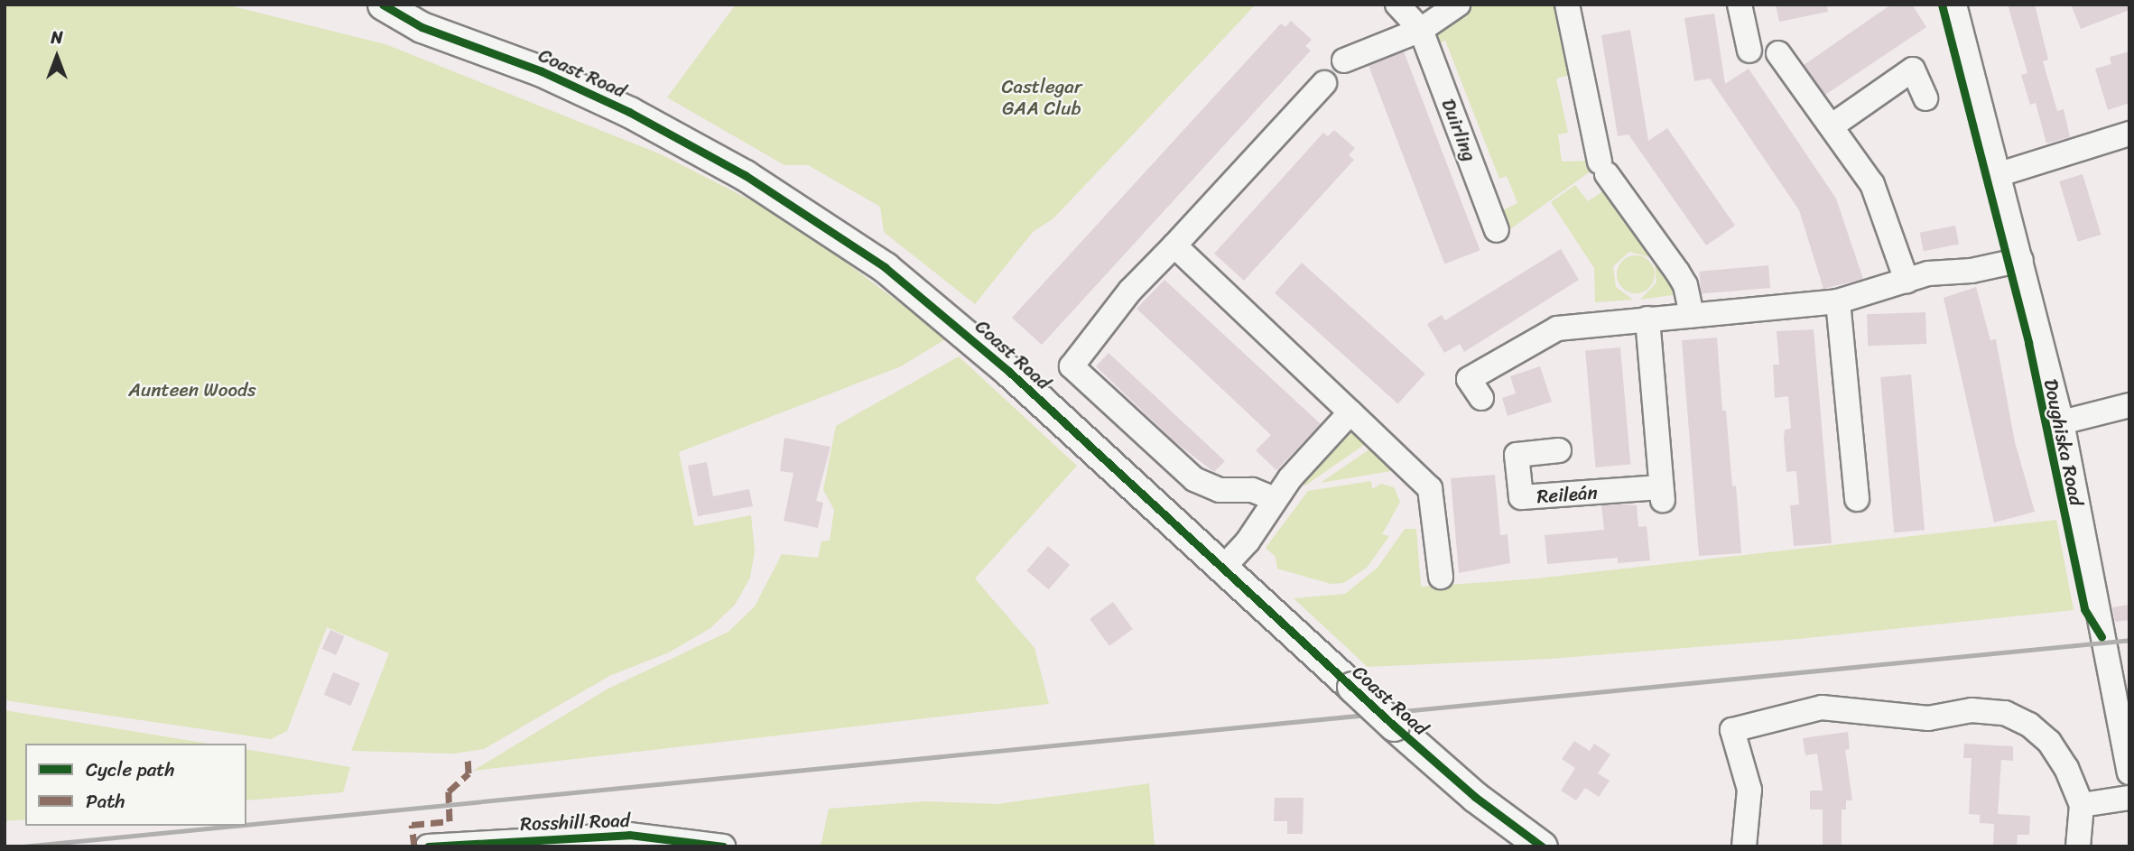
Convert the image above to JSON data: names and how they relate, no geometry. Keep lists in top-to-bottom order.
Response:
{
  "streets": {
    "main road": ["Coast Road"],
    "street": [
      "Duirling",
      "Doughiska Road",
      "Reileán",
      "Rosshill Road"
    ]
  },
  "parks": ["Castlegar GAA Club", "Aunteen Woods"],
  "legend": ["Cycle path", "Path"],
  "north": "top"
}
